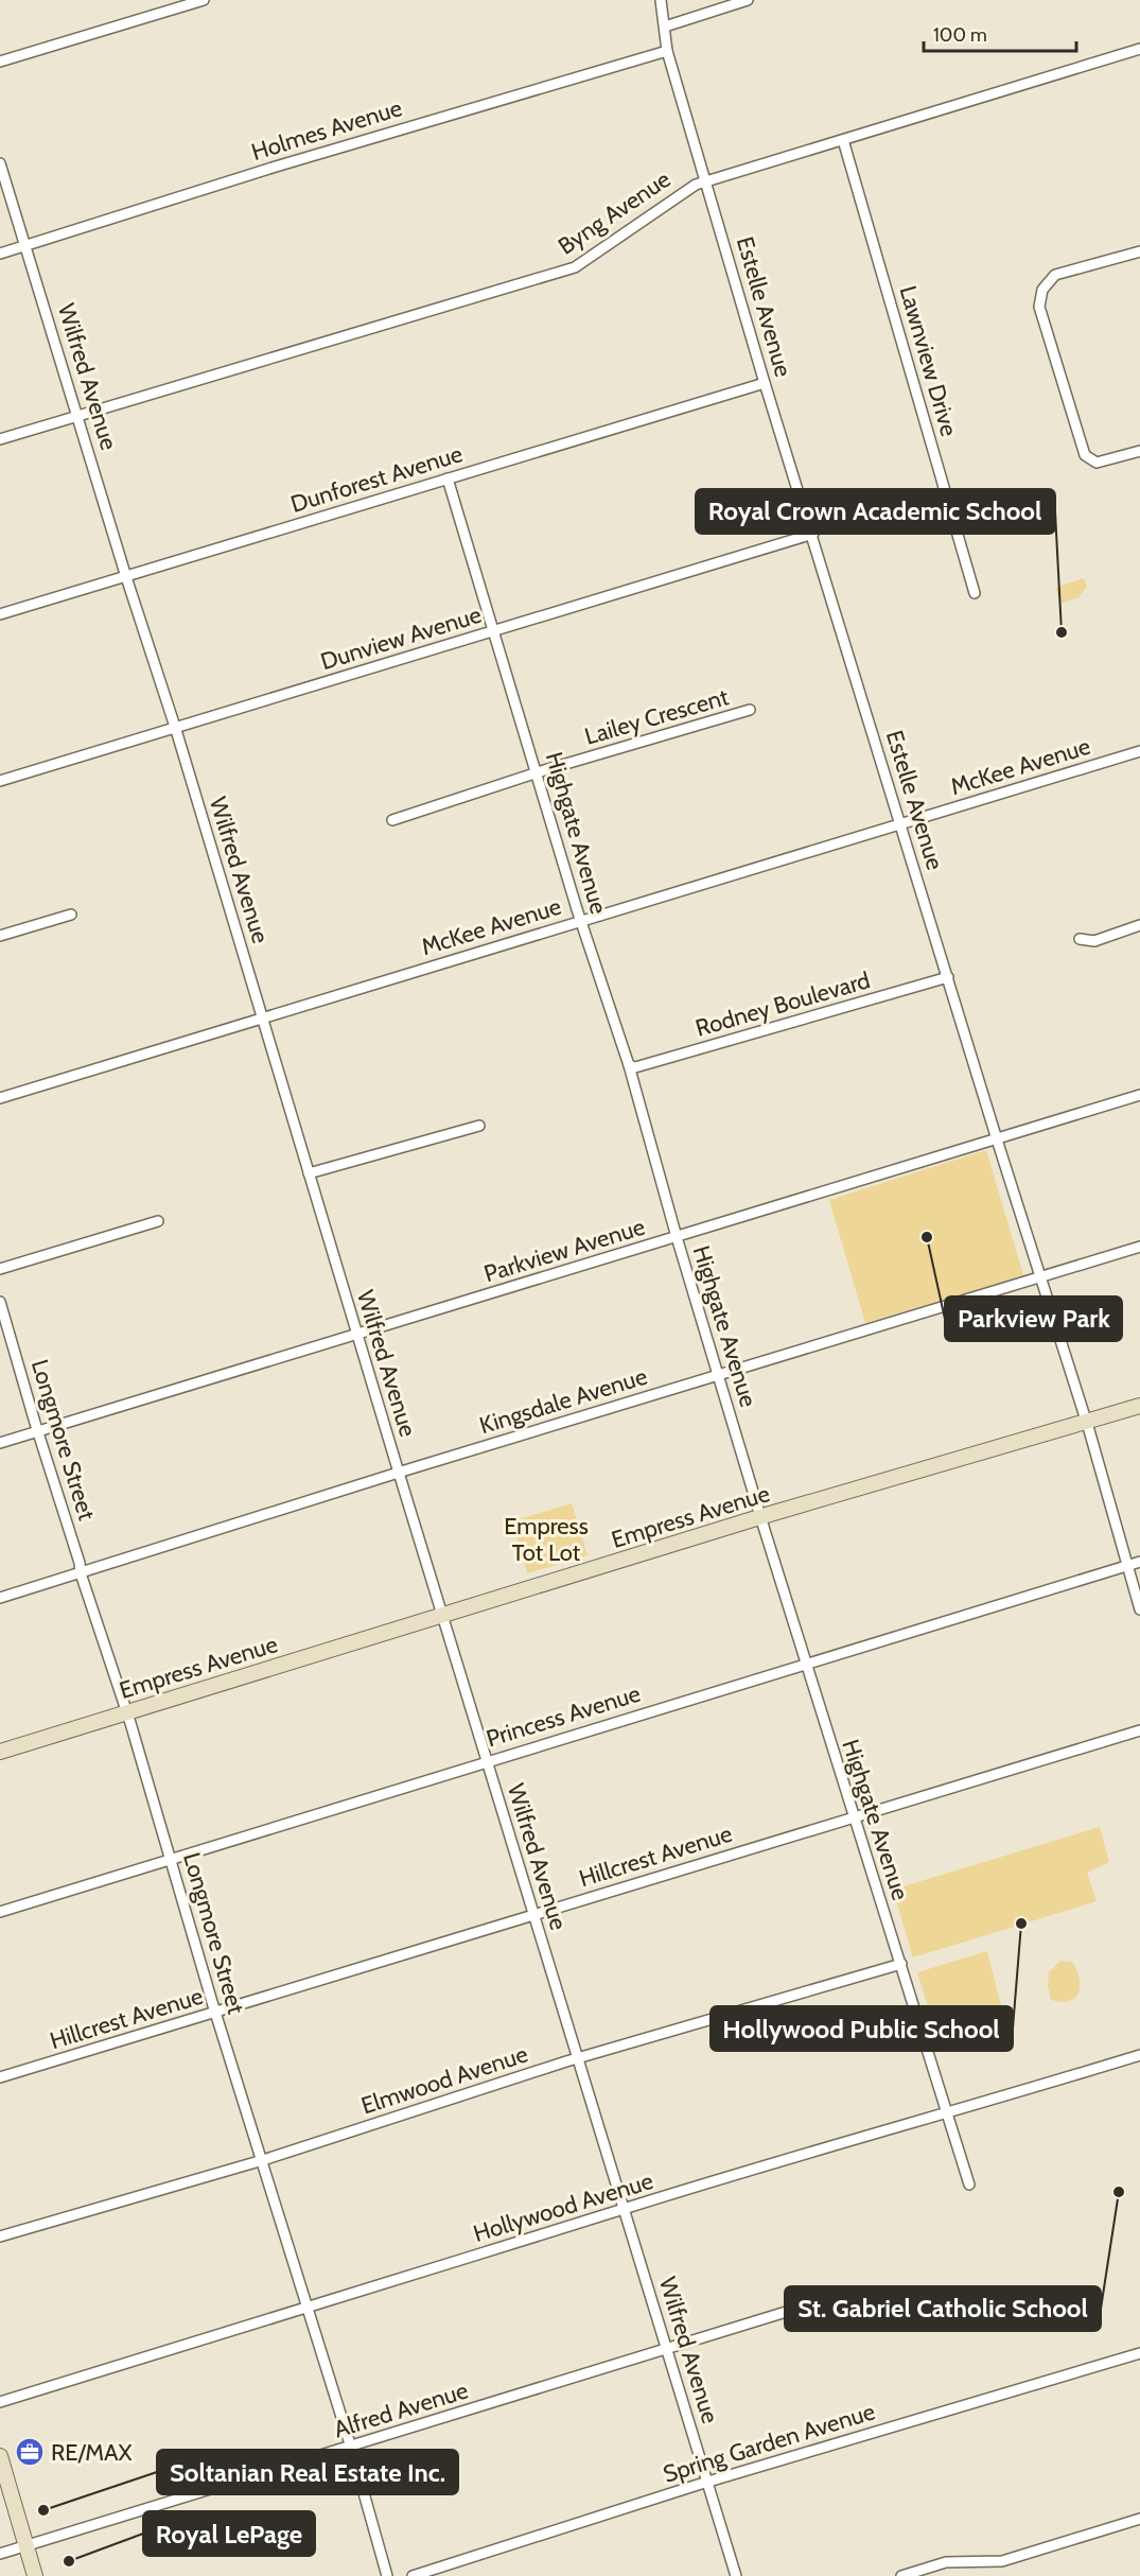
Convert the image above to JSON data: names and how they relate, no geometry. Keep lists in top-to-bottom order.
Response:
{
  "streets": {
    "street": [
      "Holmes Avenue",
      "Byng Avenue",
      "Estelle Avenue",
      "Lawnview Drive",
      "Wilfred Avenue",
      "Dunforest Avenue",
      "Dunview Avenue",
      "Lailey Crescent",
      "McKee Avenue",
      "Highgate Avenue",
      "Rodney Boulevard",
      "Parkview Avenue",
      "Kingsdale Avenue",
      "Longmore Street",
      "Empress Avenue",
      "Princess Avenue",
      "Hillcrest Avenue",
      "Elmwood Avenue",
      "Hollywood Avenue",
      "Alfred Avenue",
      "Spring Garden Avenue"
    ]
  },
  "crossings": [
    ["Holmes Avenue", "Estelle Avenue"],
    ["Holmes Avenue", "Wilfred Avenue"],
    ["Byng Avenue", "Estelle Avenue"],
    ["Byng Avenue", "Lawnview Drive"],
    ["Byng Avenue", "Wilfred Avenue"],
    ["Estelle Avenue", "Dunforest Avenue"],
    ["Estelle Avenue", "Dunview Avenue"],
    ["Estelle Avenue", "McKee Avenue"],
    ["Estelle Avenue", "Rodney Boulevard"],
    ["Estelle Avenue", "Parkview Avenue"],
    ["Estelle Avenue", "Kingsdale Avenue"],
    ["Estelle Avenue", "Empress Avenue"],
    ["Estelle Avenue", "Princess Avenue"],
    ["Wilfred Avenue", "Dunforest Avenue"],
    ["Wilfred Avenue", "Dunview Avenue"],
    ["Wilfred Avenue", "McKee Avenue"],
    ["Wilfred Avenue", "Parkview Avenue"],
    ["Wilfred Avenue", "Kingsdale Avenue"],
    ["Wilfred Avenue", "Empress Avenue"],
    ["Wilfred Avenue", "Princess Avenue"],
    ["Wilfred Avenue", "Hillcrest Avenue"],
    ["Wilfred Avenue", "Elmwood Avenue"],
    ["Wilfred Avenue", "Hollywood Avenue"],
    ["Wilfred Avenue", "Alfred Avenue"],
    ["Wilfred Avenue", "Spring Garden Avenue"],
    ["Dunforest Avenue", "Highgate Avenue"],
    ["Dunview Avenue", "Highgate Avenue"],
    ["Lailey Crescent", "Highgate Avenue"],
    ["McKee Avenue", "Highgate Avenue"],
    ["Highgate Avenue", "Rodney Boulevard"],
    ["Highgate Avenue", "Parkview Avenue"],
    ["Highgate Avenue", "Kingsdale Avenue"],
    ["Highgate Avenue", "Empress Avenue"],
    ["Highgate Avenue", "Princess Avenue"],
    ["Highgate Avenue", "Hillcrest Avenue"],
    ["Highgate Avenue", "Elmwood Avenue"],
    ["Highgate Avenue", "Hollywood Avenue"],
    ["Parkview Avenue", "Longmore Street"],
    ["Kingsdale Avenue", "Longmore Street"],
    ["Longmore Street", "Empress Avenue"],
    ["Longmore Street", "Princess Avenue"],
    ["Longmore Street", "Hillcrest Avenue"],
    ["Longmore Street", "Elmwood Avenue"],
    ["Longmore Street", "Hollywood Avenue"],
    ["Longmore Street", "Alfred Avenue"]
  ],
  "parks": ["Empress Tot Lot"],
  "places": {
    "other": [
      "Royal Crown Academic School",
      "Parkview Park",
      "Hollywood Public School",
      "St. Gabriel Catholic School",
      "Soltanian Real Estate Inc.",
      "Royal LePage"
    ],
    "office": ["RE/MAX"]
  },
  "scale_bar": "100 m"
}
